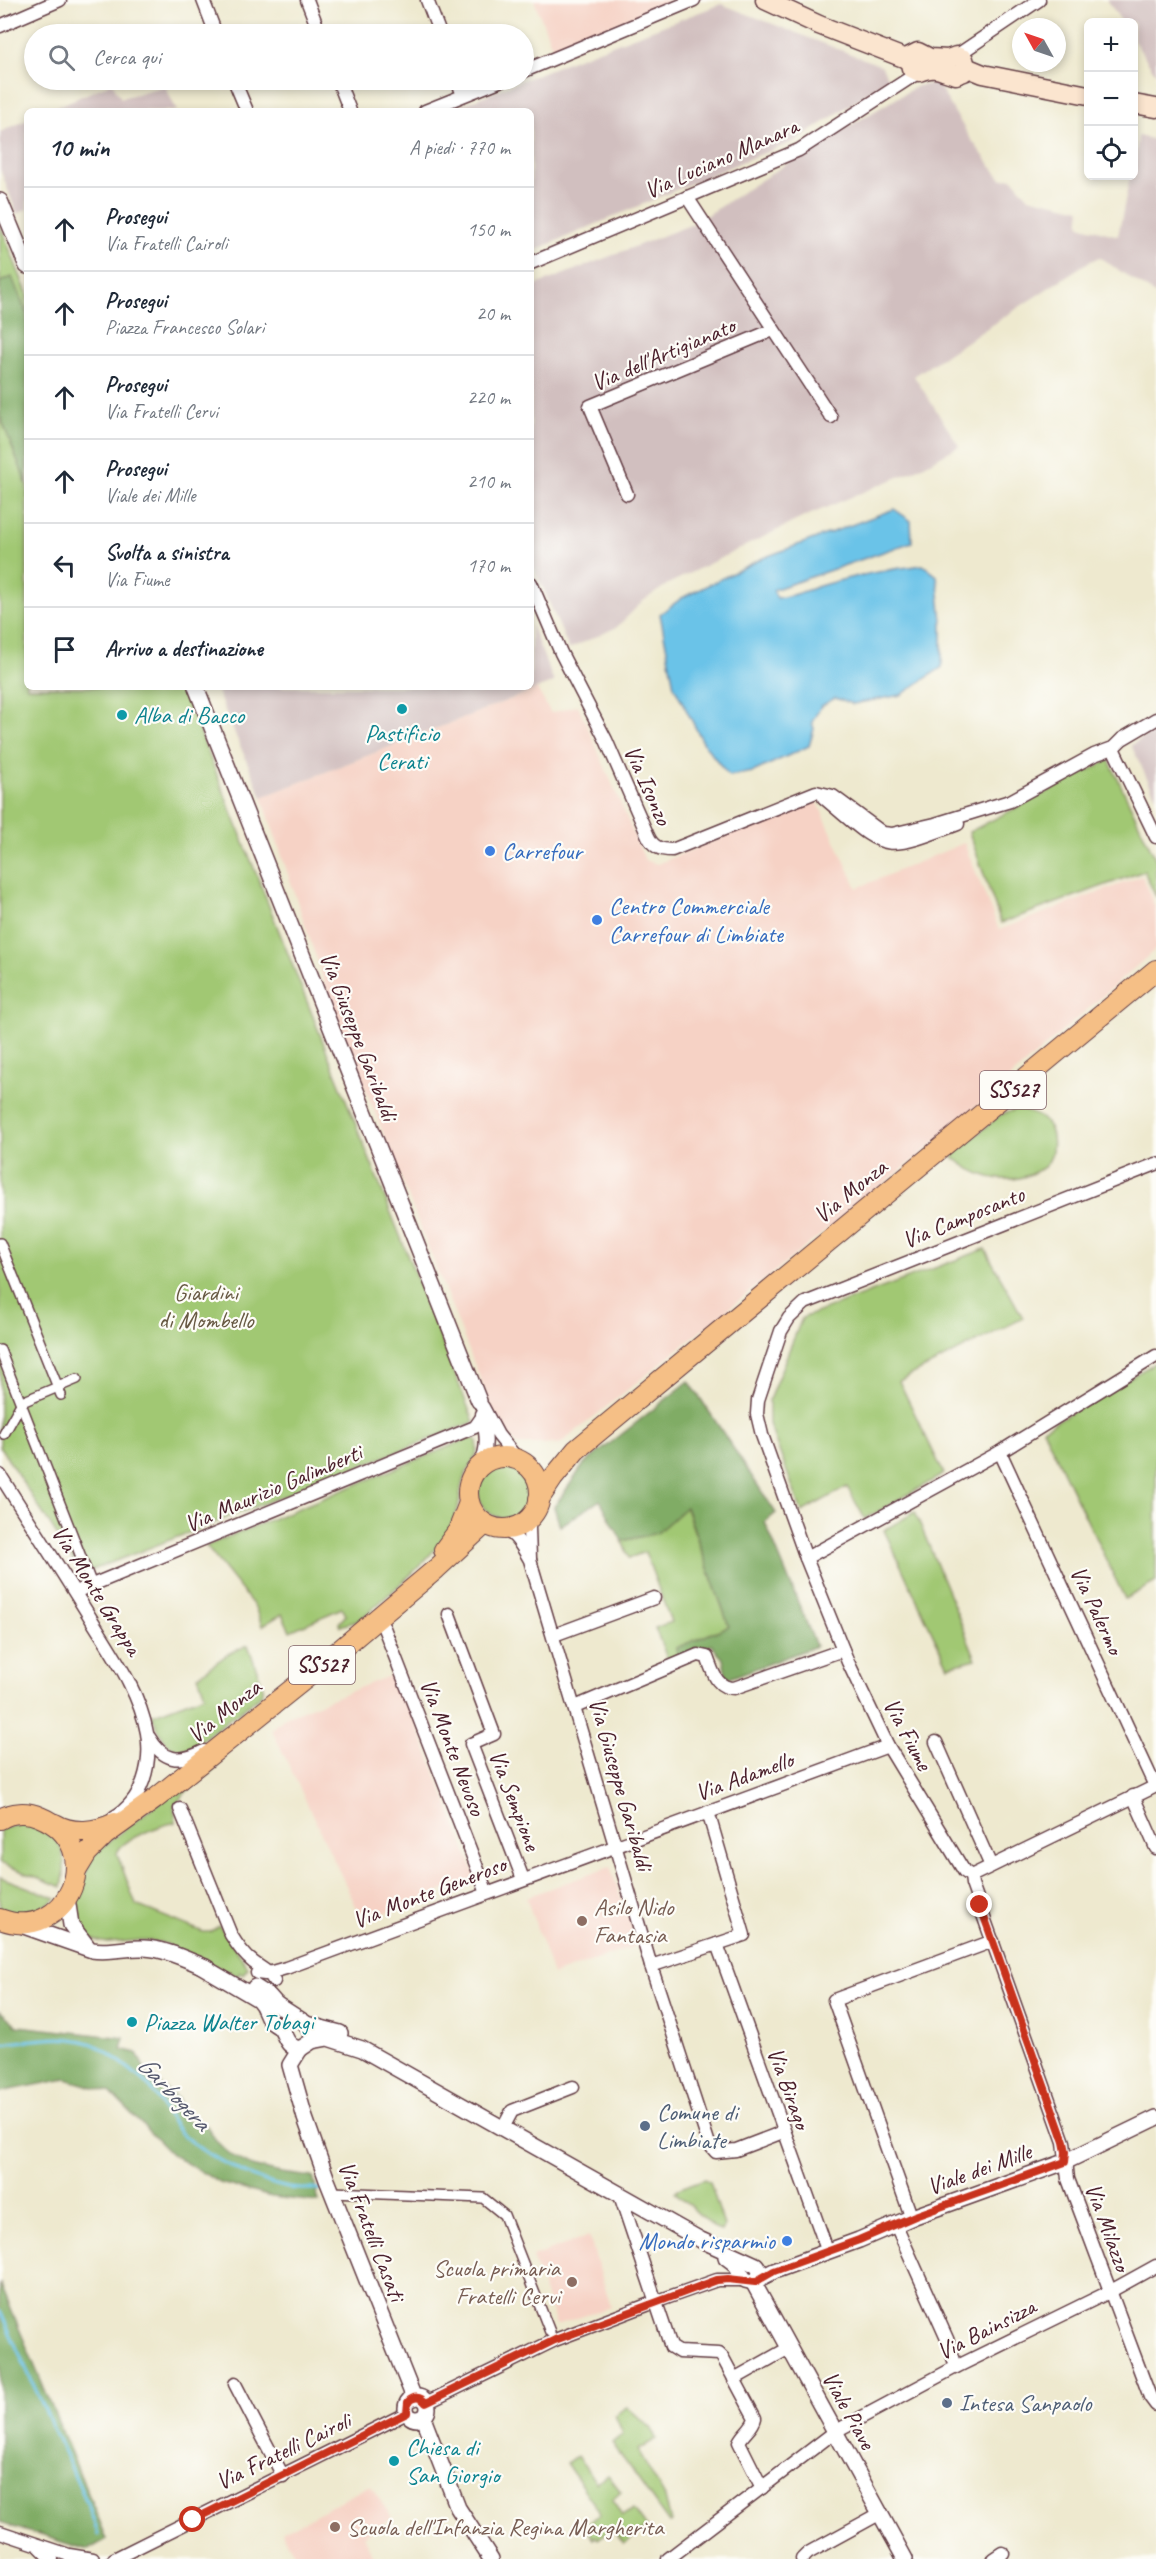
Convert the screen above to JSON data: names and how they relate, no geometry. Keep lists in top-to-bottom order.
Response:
{
  "streets": {
    "main road": ["SS527", "Via Monza"],
    "street": [
      "Via Luciano Manara",
      "Via dell'Artigianato",
      "Via Isonzo",
      "Via Giuseppe Garibaldi",
      "Via Camposanto",
      "Via Maurizio Galimberti",
      "Via Monte Grappa",
      "Via Palermo",
      "Via Fiume",
      "Via Monte Nevoso",
      "Via Adamello",
      "Via Sempione",
      "Via Monte Generoso",
      "Via Birago",
      "Viale dei Mille",
      "Via Milazzo",
      "Via Fratelli Casati",
      "Via Bainsizza",
      "Viale Piave",
      "Via Fratelli Cairoli"
    ]
  },
  "crossings": [
    ["Via Luciano Manara", "Via dell'Artigianato"],
    ["Via Giuseppe Garibaldi", "Via Monza"],
    ["Via Giuseppe Garibaldi", "Via Maurizio Galimberti"],
    ["Via Giuseppe Garibaldi", "Via Adamello"],
    ["Via Giuseppe Garibaldi", "Via Monte Generoso"],
    ["Via Giuseppe Garibaldi", "Via Birago"],
    ["SS527", "Via Monza"],
    ["Via Monza", "Via Monte Grappa"],
    ["Via Monza", "Via Monte Nevoso"],
    ["Via Camposanto", "Via Fiume"],
    ["Via Maurizio Galimberti", "Via Monte Grappa"],
    ["Via Fiume", "Via Adamello"],
    ["Via Fiume", "Viale dei Mille"],
    ["Via Fiume", "Via Milazzo"],
    ["Via Monte Nevoso", "Via Monte Generoso"],
    ["Via Adamello", "Via Monte Generoso"],
    ["Via Sempione", "Via Monte Generoso"],
    ["Via Birago", "Viale dei Mille"],
    ["Viale dei Mille", "Via Milazzo"],
    ["Viale dei Mille", "Viale Piave"],
    ["Via Milazzo", "Via Bainsizza"],
    ["Via Bainsizza", "Viale Piave"]
  ],
  "water": ["Garbogera"],
  "parks": ["Giardini di Mombello"],
  "places": [
    "Pastificio Cerati",
    "Alba di Bacco",
    "Carrefour",
    "Centro Commerciale Carrefour di Limbiate",
    "Asilo Nido Fantasia",
    "Piazza Walter Tobagi",
    "Comune di Limbiate",
    "Mondo risparmio",
    "Scuola primaria Fratelli Cervi",
    "Intesa Sanpaolo",
    "Chiesa di San Giorgio",
    "Scuola dell'Infanzia Regina Margherita"
  ],
  "north": "top left",
  "page": {
    "map_buttons": ["+", "−"],
    "search": "Cerca qui",
    "heading": ["10 min", "A piedi · 770 m"],
    "list": [
      ["Prosegui", "Via Fratelli Cairoli", "150 m"],
      ["Prosegui", "Piazza Francesco Solari", "20 m"],
      ["Prosegui", "Via Fratelli Cervi", "220 m"],
      ["Prosegui", "Viale dei Mille", "210 m"],
      ["Svolta a sinistra", "Via Fiume", "170 m"],
      "Arrivo a destinazione"
    ]
  }
}
